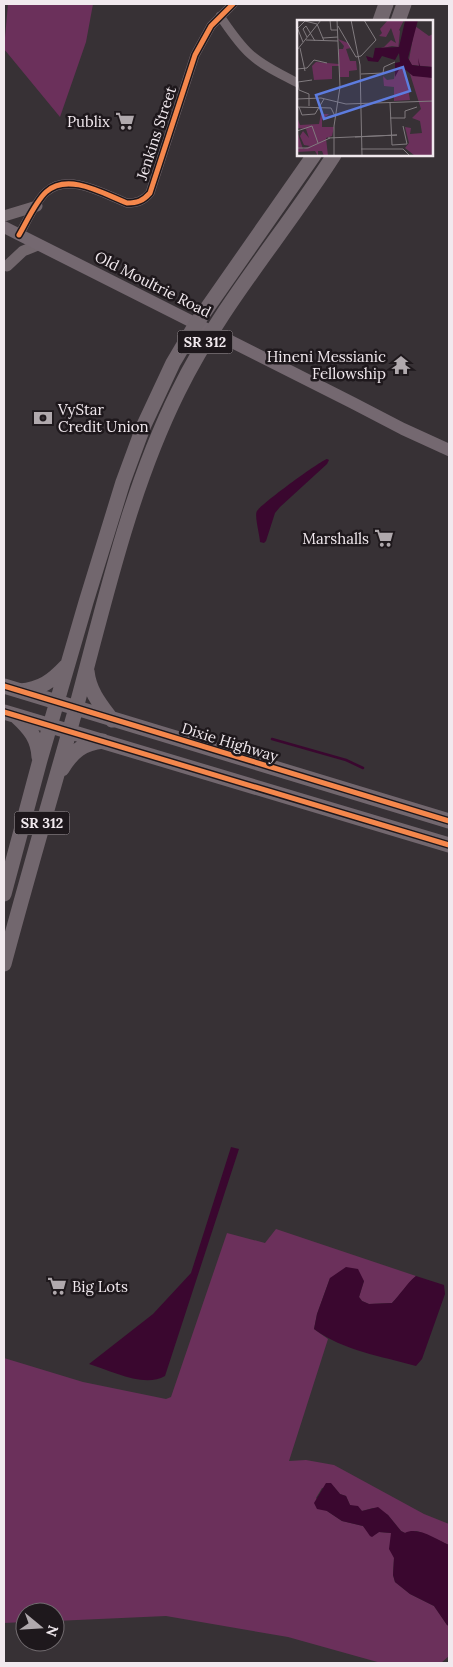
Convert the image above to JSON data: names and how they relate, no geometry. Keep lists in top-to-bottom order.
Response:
{
  "streets": {
    "main road": ["Old Moultrie Road", "SR 312", "Dixie Highway"],
    "street": ["Jenkins Street"]
  },
  "crossings": [
    ["Jenkins Street", "Old Moultrie Road"],
    ["Old Moultrie Road", "SR 312"],
    ["SR 312", "Dixie Highway"]
  ],
  "places": {
    "supermarket": ["Publix", "Marshalls", "Big Lots"],
    "temple": ["Hineni Messianic Fellowship"],
    "bank": ["VyStar Credit Union"]
  },
  "north": "right"
}
